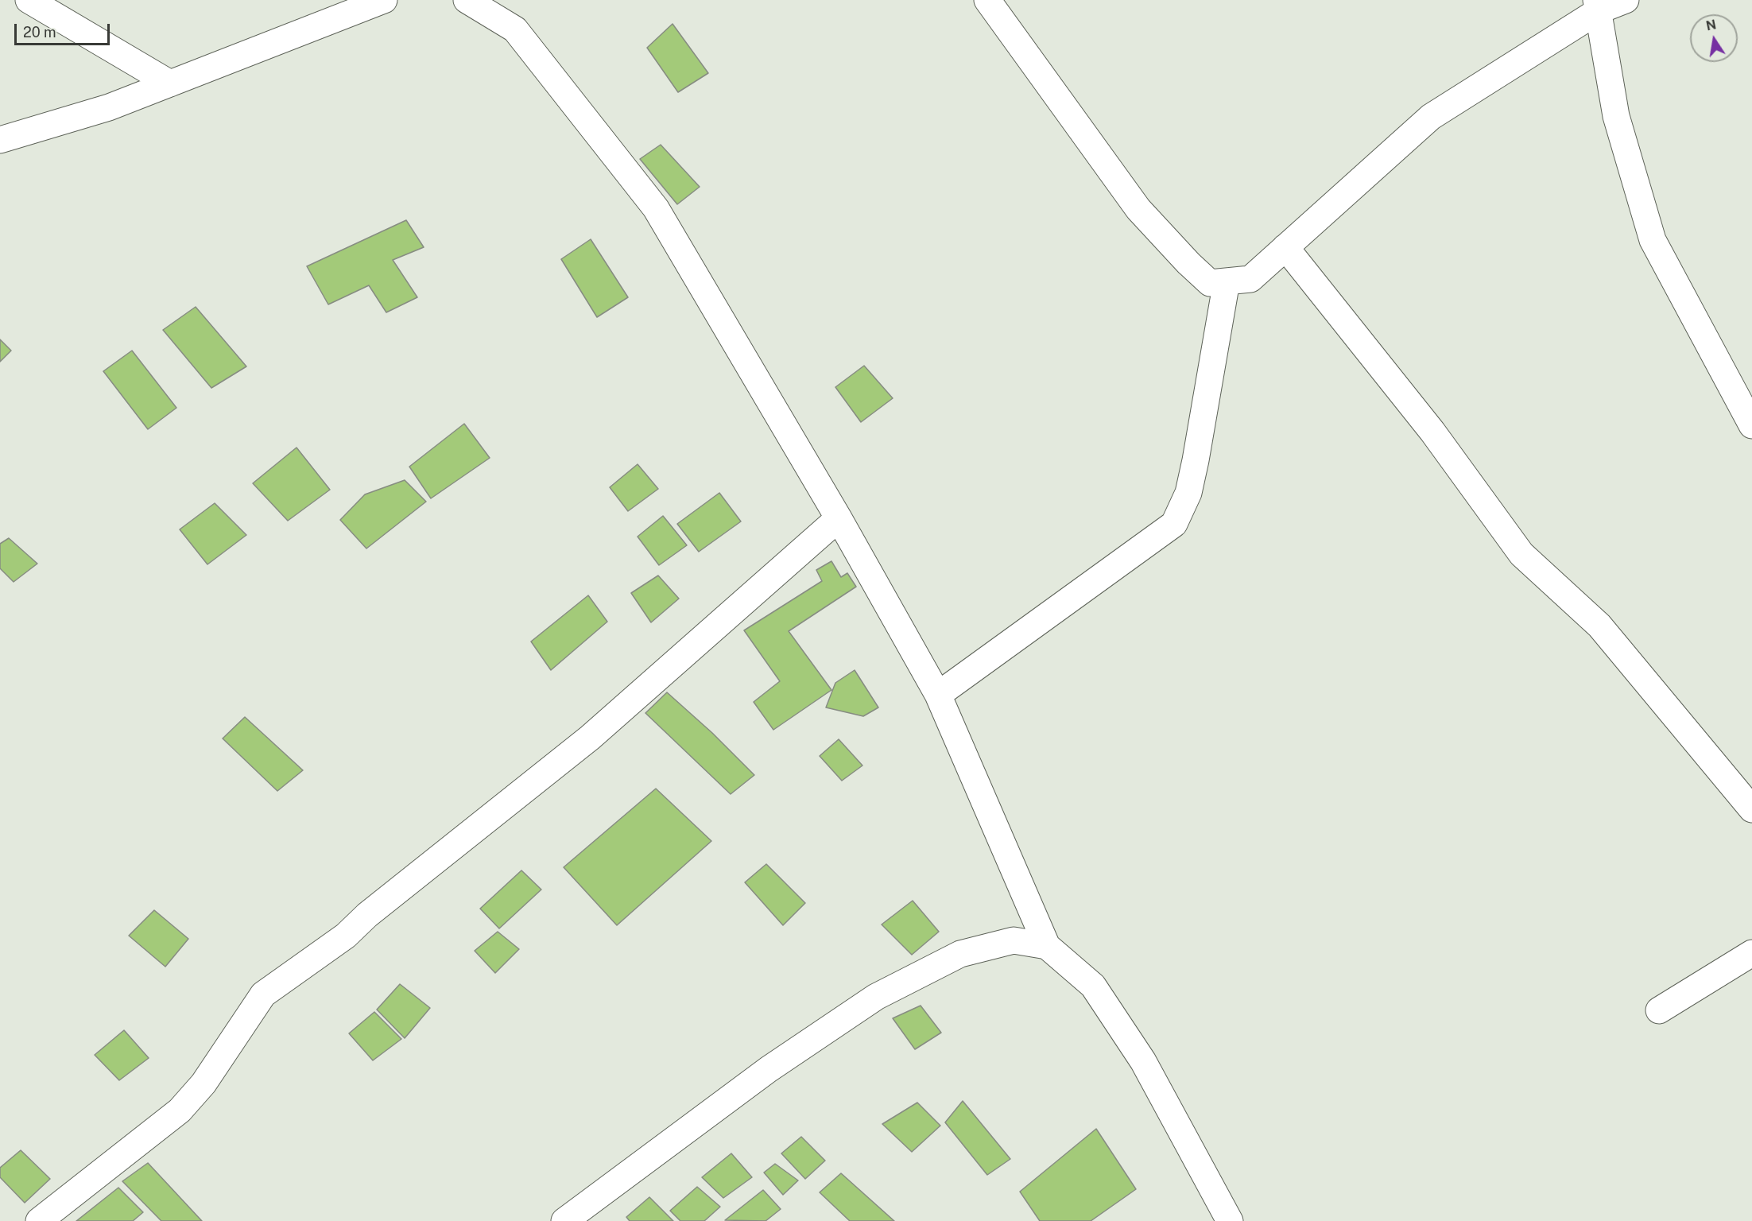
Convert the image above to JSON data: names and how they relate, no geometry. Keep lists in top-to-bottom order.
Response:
{
  "scale_bar": "20 m",
  "north": "top"
}
